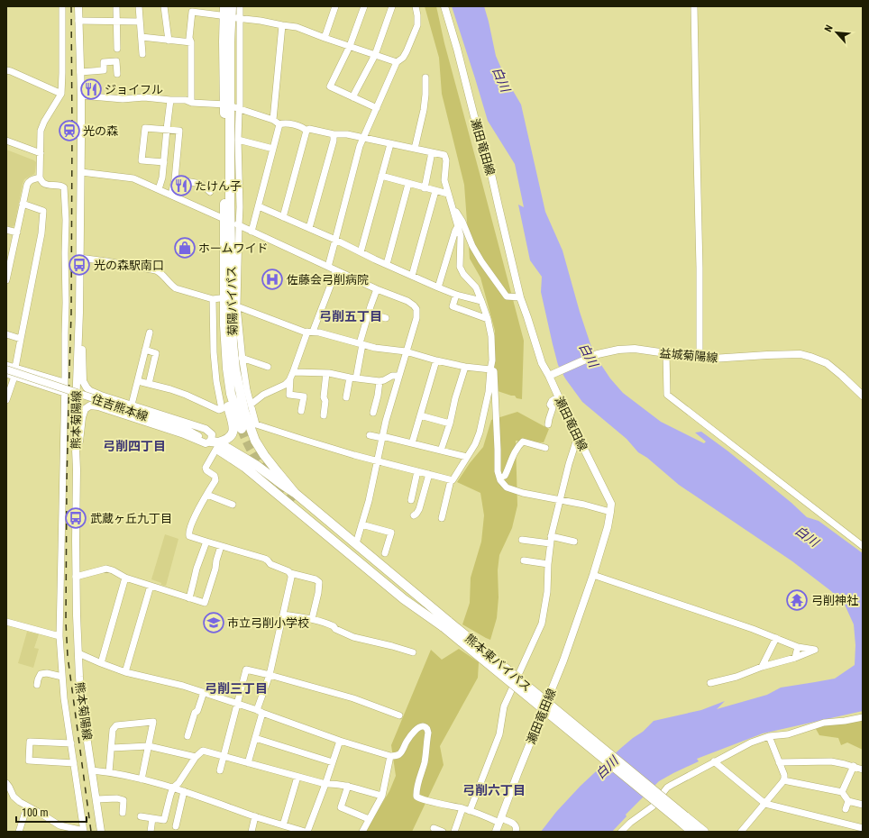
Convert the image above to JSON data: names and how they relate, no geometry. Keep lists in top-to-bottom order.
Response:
{
  "streets": {
    "highway": ["菊陽バイパス", "熊本東バイパス"],
    "main road": [
      "瀬田竜田線",
      "益城菊陽線",
      "住吉熊本線",
      "熊本菊陽線"
    ]
  },
  "crossings": [
    ["瀬田竜田線", "益城菊陽線"],
    ["菊陽バイパス", "熊本東バイパス"]
  ],
  "districts": [
    "弓削五丁目",
    "弓削四丁目",
    "弓削三丁目",
    "弓削六丁目"
  ],
  "water": ["白川"],
  "places": {
    "restaurant": ["ジョイフル", "たけん子"],
    "station": ["光の森"],
    "shop": ["ホームワイド"],
    "bus stop": ["光の森駅南口", "武蔵ヶ丘九丁目"],
    "hospital": ["佐藤会弓削病院"],
    "temple": ["弓削神社"],
    "school or university": ["市立弓削小学校"]
  },
  "scale_bar": "100 m",
  "north": "top left"
}
